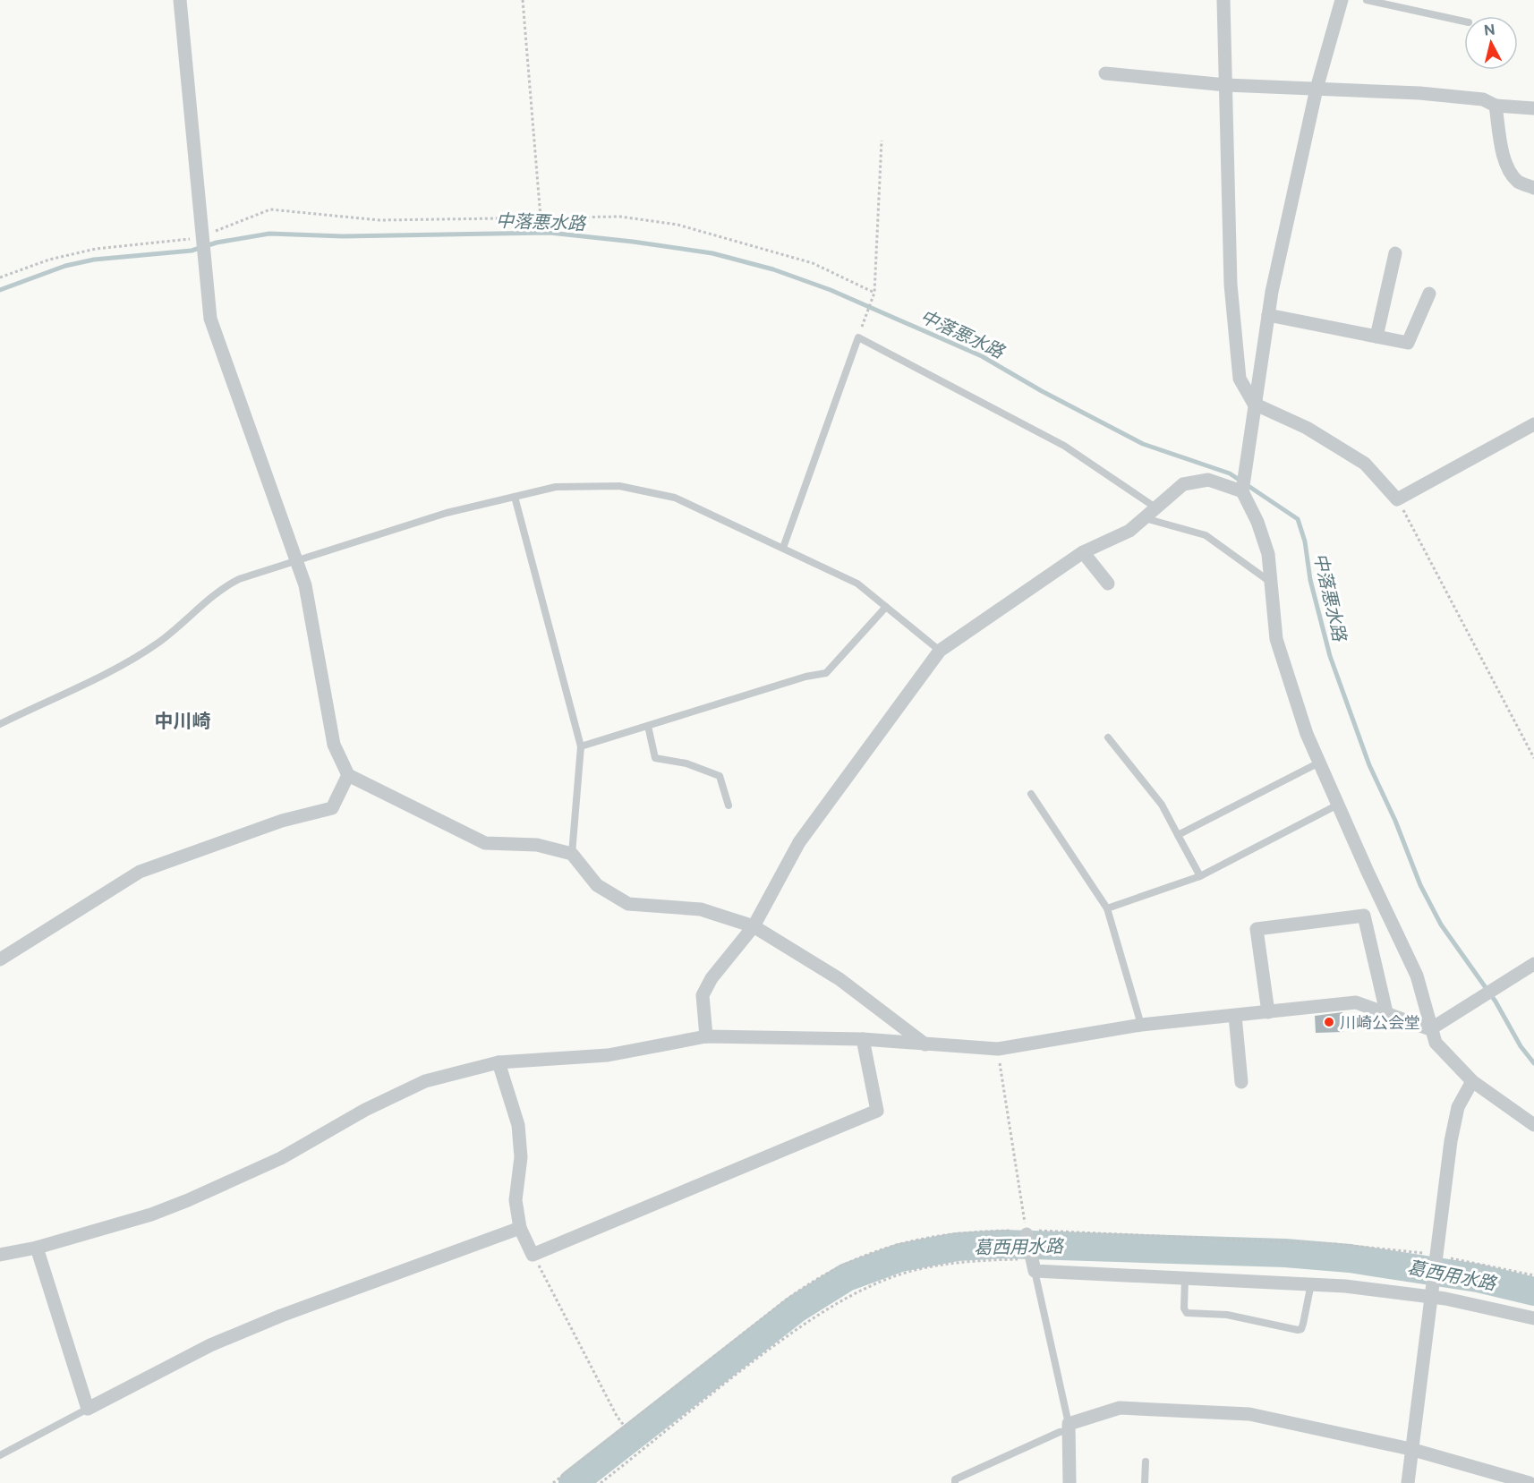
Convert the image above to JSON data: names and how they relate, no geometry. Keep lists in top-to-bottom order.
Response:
{
  "districts": ["中川崎"],
  "water": ["中落悪水路", "葛西用水路"],
  "places": ["川崎公会堂"],
  "north": "top"
}
